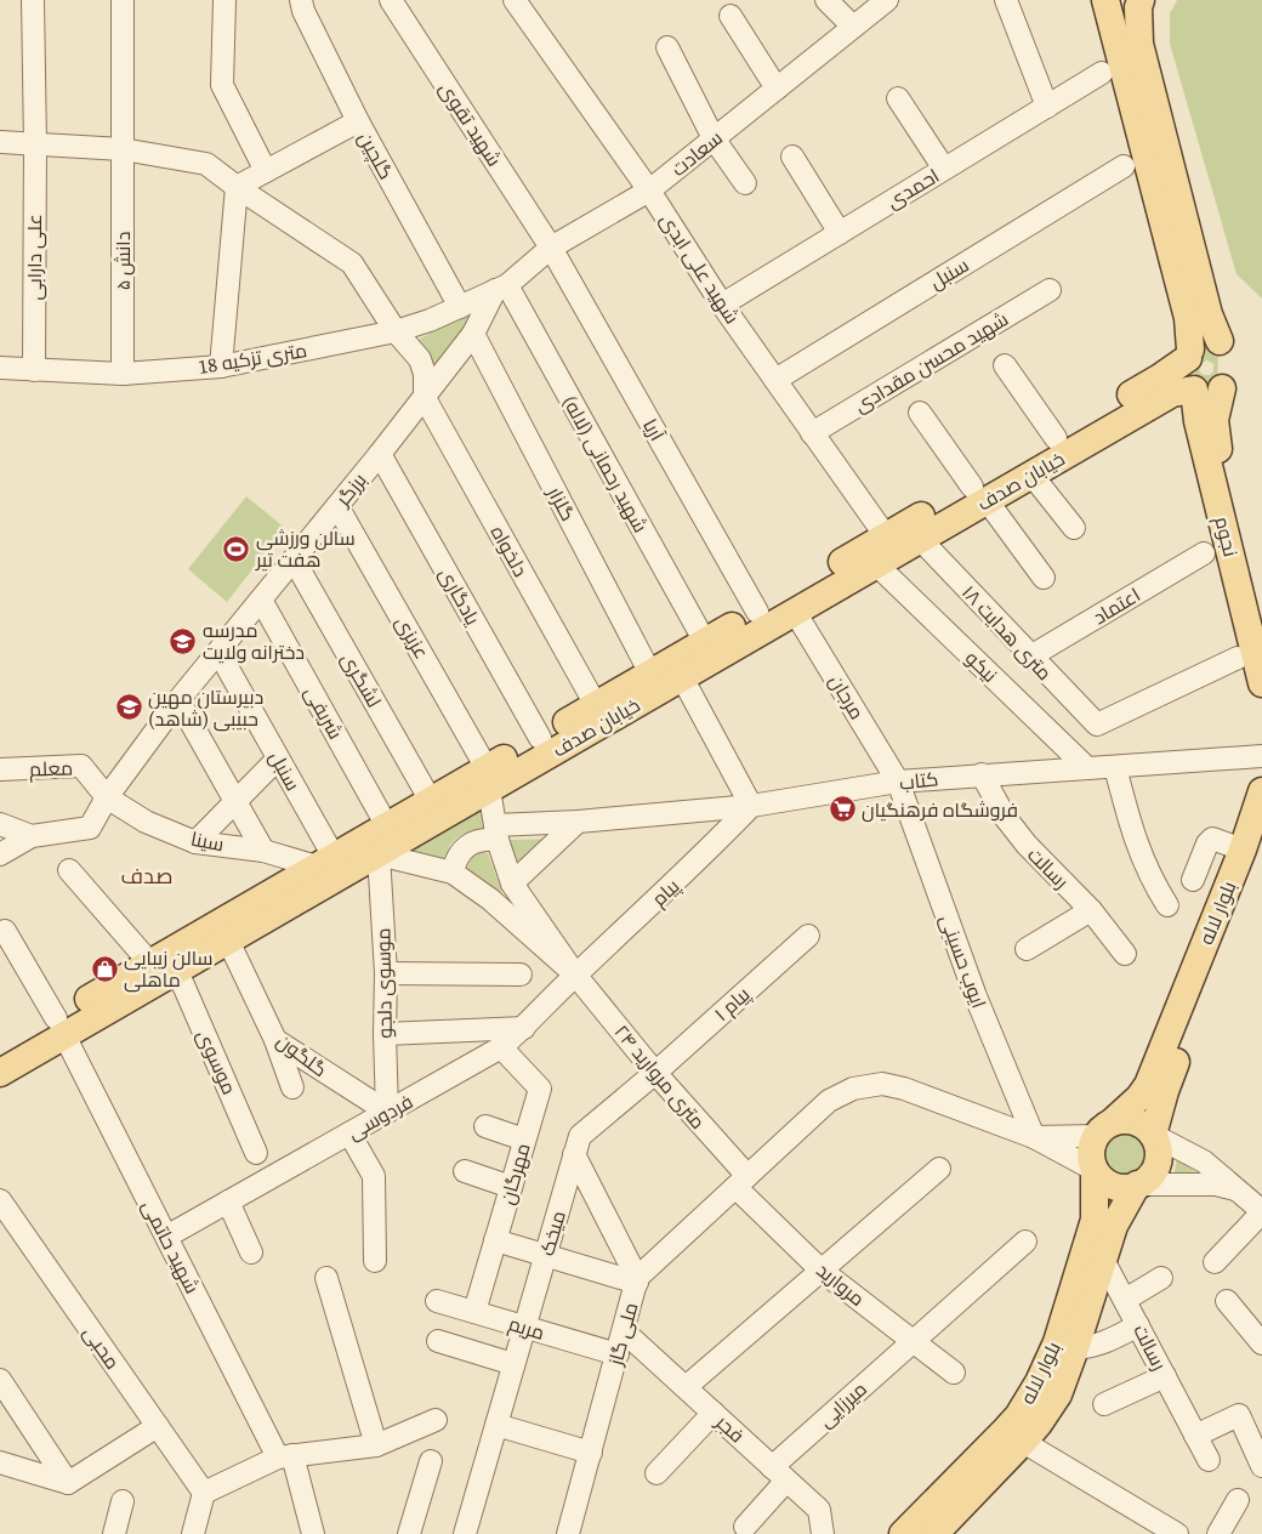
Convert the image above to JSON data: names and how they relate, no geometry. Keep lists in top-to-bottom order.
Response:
{
  "streets": {
    "main road": ["خیابان صدف", "نجوم", "بلوار لاله"],
    "street": [
      "شهید تقوی",
      "سعادت",
      "گلچین",
      "احمدی",
      "علی دارابی",
      "دانش ۵",
      "شهید علی ابدی",
      "سنبل",
      "18 متری تزکیه",
      "شهید محسن مقدادی",
      "آریا",
      "شهید رحمانی (لاله)",
      "برزگر",
      "گلزار",
      "دلخواه",
      "یادگاری",
      "اعتماد",
      "۱۸ متری هدایت",
      "عزیزی",
      "نیکو",
      "لشگری",
      "مرجان",
      "شریفی",
      "معلم",
      "کتاب",
      "سینا",
      "رسالت",
      "پیام",
      "ایوب حسینی",
      "موسوی دلجو",
      "پیام ۱",
      "گلگون",
      "موسوی",
      "۲۴ متری مروارید",
      "فردوسی",
      "مهرگان",
      "میخک",
      "شهید حاتمی",
      "مروارید",
      "مریم",
      "ملی گاز",
      "محبی",
      "میرزایی",
      "فجر"
    ]
  },
  "crossings": [
    ["شهید تقوی", "سعادت"],
    ["شهید تقوی", "آریا"],
    ["سعادت", "شهید علی ابدی"],
    ["سعادت", "18 متری تزکیه"],
    ["سعادت", "آریا"],
    ["سعادت", "شهید رحمانی (لاله)"],
    ["سعادت", "برزگر"],
    ["گلچین", "18 متری تزکیه"],
    ["احمدی", "شهید علی ابدی"],
    ["علی دارابی", "18 متری تزکیه"],
    ["دانش ۵", "18 متری تزکیه"],
    ["شهید علی ابدی", "سنبل"],
    ["شهید علی ابدی", "شهید محسن مقدادی"],
    ["شهید علی ابدی", "خیابان صدف"],
    ["سنبل", "خیابان صدف"],
    ["سنبل", "برزگر"],
    ["سنبل", "سینا"],
    ["18 متری تزکیه", "شهید رحمانی (لاله)"],
    ["18 متری تزکیه", "برزگر"],
    ["آریا", "خیابان صدف"],
    ["شهید رحمانی (لاله)", "خیابان صدف"],
    ["شهید رحمانی (لاله)", "برزگر"],
    ["خیابان صدف", "گلزار"],
    ["خیابان صدف", "نجوم"],
    ["خیابان صدف", "دلخواه"],
    ["خیابان صدف", "یادگاری"],
    ["خیابان صدف", "۱۸ متری هدایت"],
    ["خیابان صدف", "عزیزی"],
    ["خیابان صدف", "نیکو"],
    ["خیابان صدف", "لشگری"],
    ["خیابان صدف", "مرجان"],
    ["خیابان صدف", "شریفی"],
    ["خیابان صدف", "سینا"],
    ["خیابان صدف", "موسوی دلجو"],
    ["خیابان صدف", "گلگون"],
    ["خیابان صدف", "موسوی"],
    ["خیابان صدف", "۲۴ متری مروارید"],
    ["خیابان صدف", "شهید حاتمی"],
    ["برزگر", "گلزار"],
    ["برزگر", "دلخواه"],
    ["برزگر", "یادگاری"],
    ["برزگر", "عزیزی"],
    ["برزگر", "لشگری"],
    ["برزگر", "شریفی"],
    ["برزگر", "معلم"],
    ["برزگر", "سینا"],
    ["اعتماد", "۱۸ متری هدایت"],
    ["عزیزی", "۲۴ متری مروارید"],
    ["نیکو", "کتاب"],
    ["مرجان", "کتاب"],
    ["مرجان", "ایوب حسینی"],
    ["معلم", "سینا"],
    ["کتاب", "رسالت"],
    ["کتاب", "پیام"],
    ["کتاب", "ایوب حسینی"],
    ["کتاب", "۲۴ متری مروارید"],
    ["رسالت", "بلوار لاله"],
    ["پیام", "۲۴ متری مروارید"],
    ["پیام", "فردوسی"],
    ["ایوب حسینی", "ملی گاز"],
    ["موسوی دلجو", "گلگون"],
    ["موسوی دلجو", "۲۴ متری مروارید"],
    ["موسوی دلجو", "فردوسی"],
    ["پیام ۱", "۲۴ متری مروارید"],
    ["پیام ۱", "میخک"],
    ["گلگون", "فردوسی"],
    ["۲۴ متری مروارید", "فردوسی"],
    ["۲۴ متری مروارید", "میخک"],
    ["۲۴ متری مروارید", "مروارید"],
    ["۲۴ متری مروارید", "ملی گاز"],
    ["فردوسی", "مهرگان"],
    ["فردوسی", "شهید حاتمی"],
    ["مهرگان", "مریم"],
    ["میخک", "مریم"],
    ["مروارید", "ملی گاز"],
    ["مروارید", "میرزایی"],
    ["مریم", "ملی گاز"],
    ["ملی گاز", "فجر"],
    ["میرزایی", "فجر"]
  ],
  "districts": ["صدف"],
  "places": {
    "sports": ["سالن ورزشی هفت تیر"],
    "school or university": ["مدرسه دخترانه ولایت", "دبیرستان مهین حبیبی (شاهد)"],
    "supermarket": ["فروشگاه فرهنگیان"],
    "shop": ["سالن زیبایی ماهلی"]
  }
}
